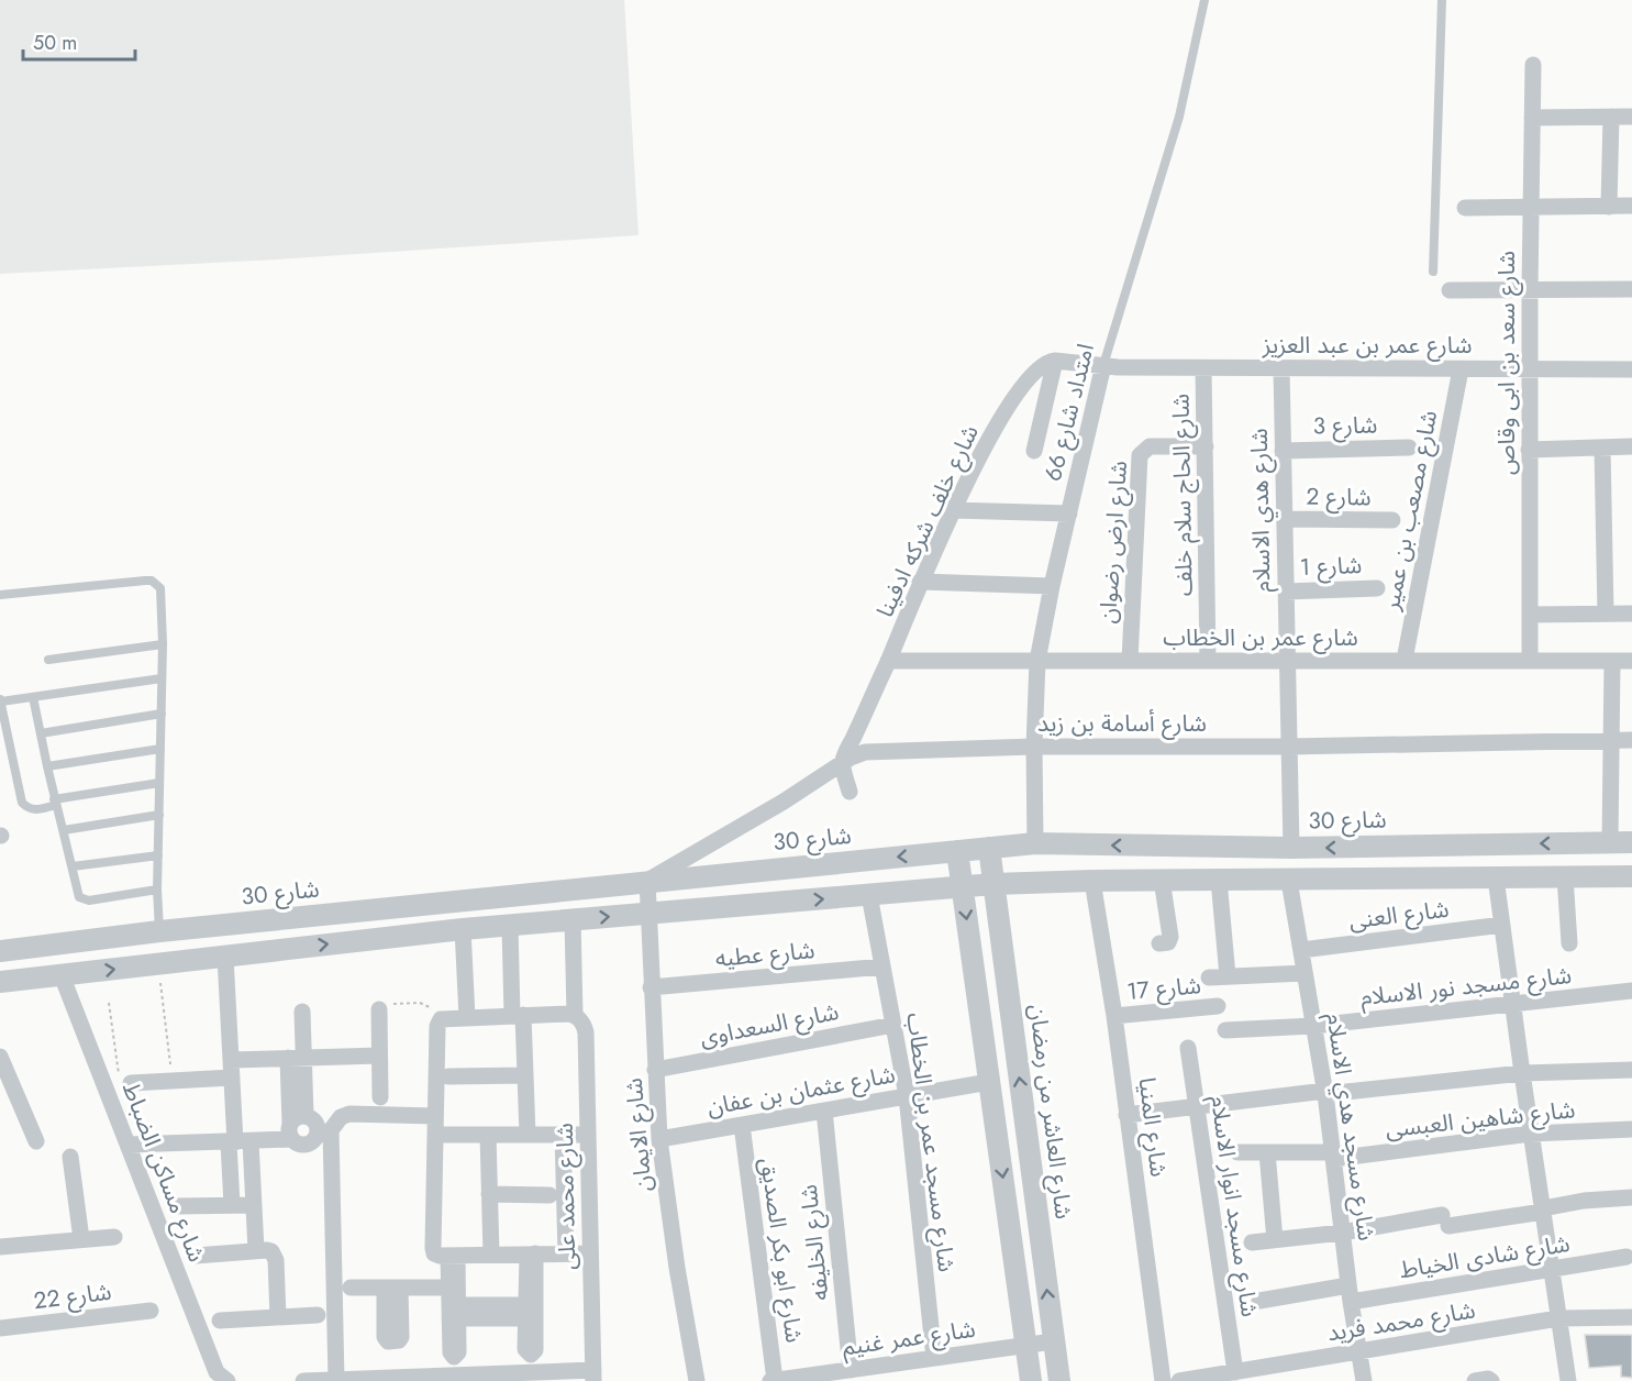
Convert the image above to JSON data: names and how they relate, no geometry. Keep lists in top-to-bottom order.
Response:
{
  "streets": {
    "street": [
      "شارع عمر بن عبد العزيز",
      "شارع سعد بن ابى وقاص",
      "امتداد شارع 66",
      "شارع 3",
      "شارع الحاج سلام خلف",
      "شارع 2",
      "شارع هدي الاسلام",
      "شارع مصعب بن عمير",
      "شارع خلف شركه ادفينا",
      "شارع ارض رضوان",
      "شارع 1",
      "شارع عمر بن الخطاب",
      "شارع أسامة بن زيد",
      "شارع 30",
      "شارع العنى",
      "شارع عطيه",
      "شارع مسجد نور الاسلام",
      "شارع 17",
      "شارع السعداوى",
      "شارع عثمان بن عفان",
      "شارع العاشر من رمضان",
      "شارع شاهين العبسى",
      "شارع المنيا",
      "شارع مسجد هدي الاسلام",
      "شارع الايمان",
      "شارع مسجد عمر بن الخطاب",
      "شارع مساكن الضباط",
      "شارع محمد على",
      "شارع مسجد انوار الاسلام",
      "شارع الخليفه",
      "شارع ابو بكر الصديق",
      "شارع شادى الخياط",
      "شارع 22",
      "شارع محمد فريد",
      "شارع عمر غنيم"
    ]
  },
  "crossings": [
    ["شارع عمر بن عبد العزيز", "شارع سعد بن ابى وقاص"],
    ["شارع عمر بن عبد العزيز", "امتداد شارع 66"],
    ["شارع عمر بن عبد العزيز", "شارع الحاج سلام خلف"],
    ["شارع عمر بن عبد العزيز", "شارع هدي الاسلام"],
    ["شارع عمر بن عبد العزيز", "شارع مصعب بن عمير"],
    ["شارع سعد بن ابى وقاص", "شارع عمر بن الخطاب"],
    ["امتداد شارع 66", "شارع عمر بن الخطاب"],
    ["امتداد شارع 66", "شارع أسامة بن زيد"],
    ["امتداد شارع 66", "شارع 30"],
    ["شارع 3", "شارع هدي الاسلام"],
    ["شارع الحاج سلام خلف", "شارع ارض رضوان"],
    ["شارع الحاج سلام خلف", "شارع عمر بن الخطاب"],
    ["شارع 2", "شارع هدي الاسلام"],
    ["شارع هدي الاسلام", "شارع 1"],
    ["شارع هدي الاسلام", "شارع عمر بن الخطاب"],
    ["شارع هدي الاسلام", "شارع أسامة بن زيد"],
    ["شارع هدي الاسلام", "شارع 30"],
    ["شارع مصعب بن عمير", "شارع عمر بن الخطاب"],
    ["شارع خلف شركه ادفينا", "شارع عمر بن الخطاب"],
    ["شارع خلف شركه ادفينا", "شارع أسامة بن زيد"],
    ["شارع ارض رضوان", "شارع عمر بن الخطاب"],
    ["شارع أسامة بن زيد", "شارع 30"],
    ["شارع أسامة بن زيد", "شارع الايمان"],
    ["شارع 30", "شارع العاشر من رمضان"],
    ["شارع 30", "شارع الايمان"],
    ["شارع العنى", "شارع مسجد هدي الاسلام"],
    ["شارع عطيه", "شارع الايمان"],
    ["شارع عطيه", "شارع مسجد عمر بن الخطاب"],
    ["شارع مسجد نور الاسلام", "شارع مسجد هدي الاسلام"],
    ["شارع 17", "شارع المنيا"],
    ["شارع السعداوى", "شارع الايمان"],
    ["شارع السعداوى", "شارع مسجد عمر بن الخطاب"],
    ["شارع عثمان بن عفان", "شارع الايمان"],
    ["شارع عثمان بن عفان", "شارع مسجد عمر بن الخطاب"],
    ["شارع عثمان بن عفان", "شارع الخليفه"],
    ["شارع عثمان بن عفان", "شارع ابو بكر الصديق"],
    ["شارع العاشر من رمضان", "شارع عمر غنيم"],
    ["شارع شاهين العبسى", "شارع مسجد هدي الاسلام"],
    ["شارع مسجد هدي الاسلام", "شارع شادى الخياط"],
    ["شارع مسجد هدي الاسلام", "شارع محمد فريد"],
    ["شارع مسجد عمر بن الخطاب", "شارع عمر غنيم"],
    ["شارع مسجد انوار الاسلام", "شارع محمد فريد"],
    ["شارع الخليفه", "شارع عمر غنيم"],
    ["شارع ابو بكر الصديق", "شارع عمر غنيم"]
  ],
  "scale_bar": "50 m"
}
